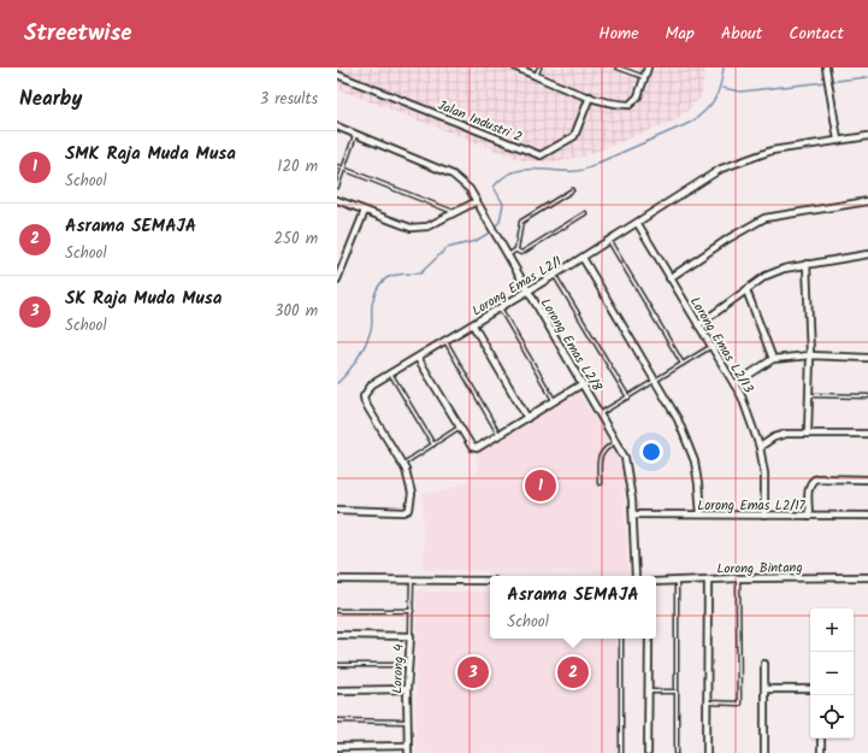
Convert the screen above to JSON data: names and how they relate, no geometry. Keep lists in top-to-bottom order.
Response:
{
  "streets": {
    "street": [
      "Jalan Industri 2",
      "Lorong Emas L2/1",
      "Lorong Emas L2/8",
      "Lorong Emas L2/13",
      "Lorong Emas L2/17",
      "Lorong Bintang",
      "Lorong 4"
    ]
  },
  "crossings": [
    ["Lorong Emas L2/1", "Lorong Emas L2/8"],
    ["Lorong Emas L2/1", "Lorong Emas L2/13"],
    ["Lorong Emas L2/8", "Lorong Emas L2/17"],
    ["Lorong Emas L2/13", "Lorong Emas L2/17"]
  ],
  "page": {
    "header": "Streetwise",
    "nav": [
      "Home",
      "Map",
      "About",
      "Contact"
    ],
    "heading": ["Nearby", "3 results"],
    "list": [
      {
        "mark": "1",
        "name": "SMK Raja Muda Musa",
        "note": "School",
        "value": "120 m"
      },
      {
        "mark": "2",
        "name": "Asrama SEMAJA",
        "note": "School",
        "value": "250 m"
      },
      {
        "mark": "3",
        "name": "SK Raja Muda Musa",
        "note": "School",
        "value": "300 m"
      }
    ],
    "pins": ["1", "2", "3"],
    "popup": ["Asrama SEMAJA", "School"],
    "map_buttons": ["+", "−"]
  }
}
